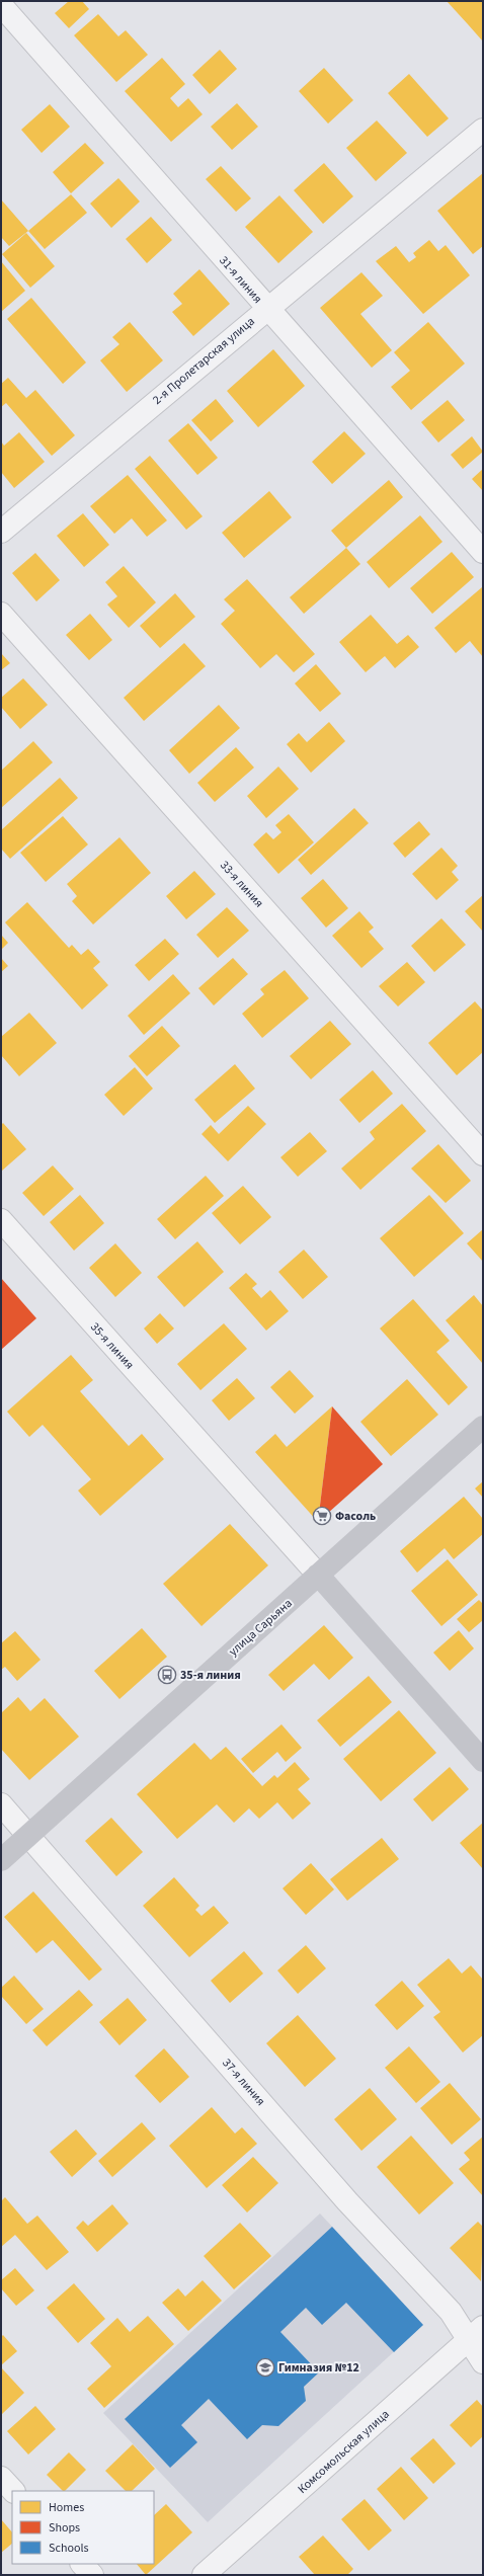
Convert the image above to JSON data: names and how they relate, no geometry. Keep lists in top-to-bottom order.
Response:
{
  "streets": {
    "main road": ["35-я линия", "улица Сарьяна"],
    "street": [
      "31-я линия",
      "2-я Пролетарская улица",
      "33-я линия",
      "37-я линия",
      "Комсомольская улица"
    ]
  },
  "crossings": [
    ["31-я линия", "2-я Пролетарская улица"],
    ["35-я линия", "улица Сарьяна"],
    ["улица Сарьяна", "37-я линия"],
    ["37-я линия", "Комсомольская улица"]
  ],
  "places": {
    "supermarket": ["Фасоль"],
    "bus stop": ["35-я линия"],
    "school or university": ["Гимназия №12"]
  },
  "legend": ["Homes", "Shops", "Schools"]
}
